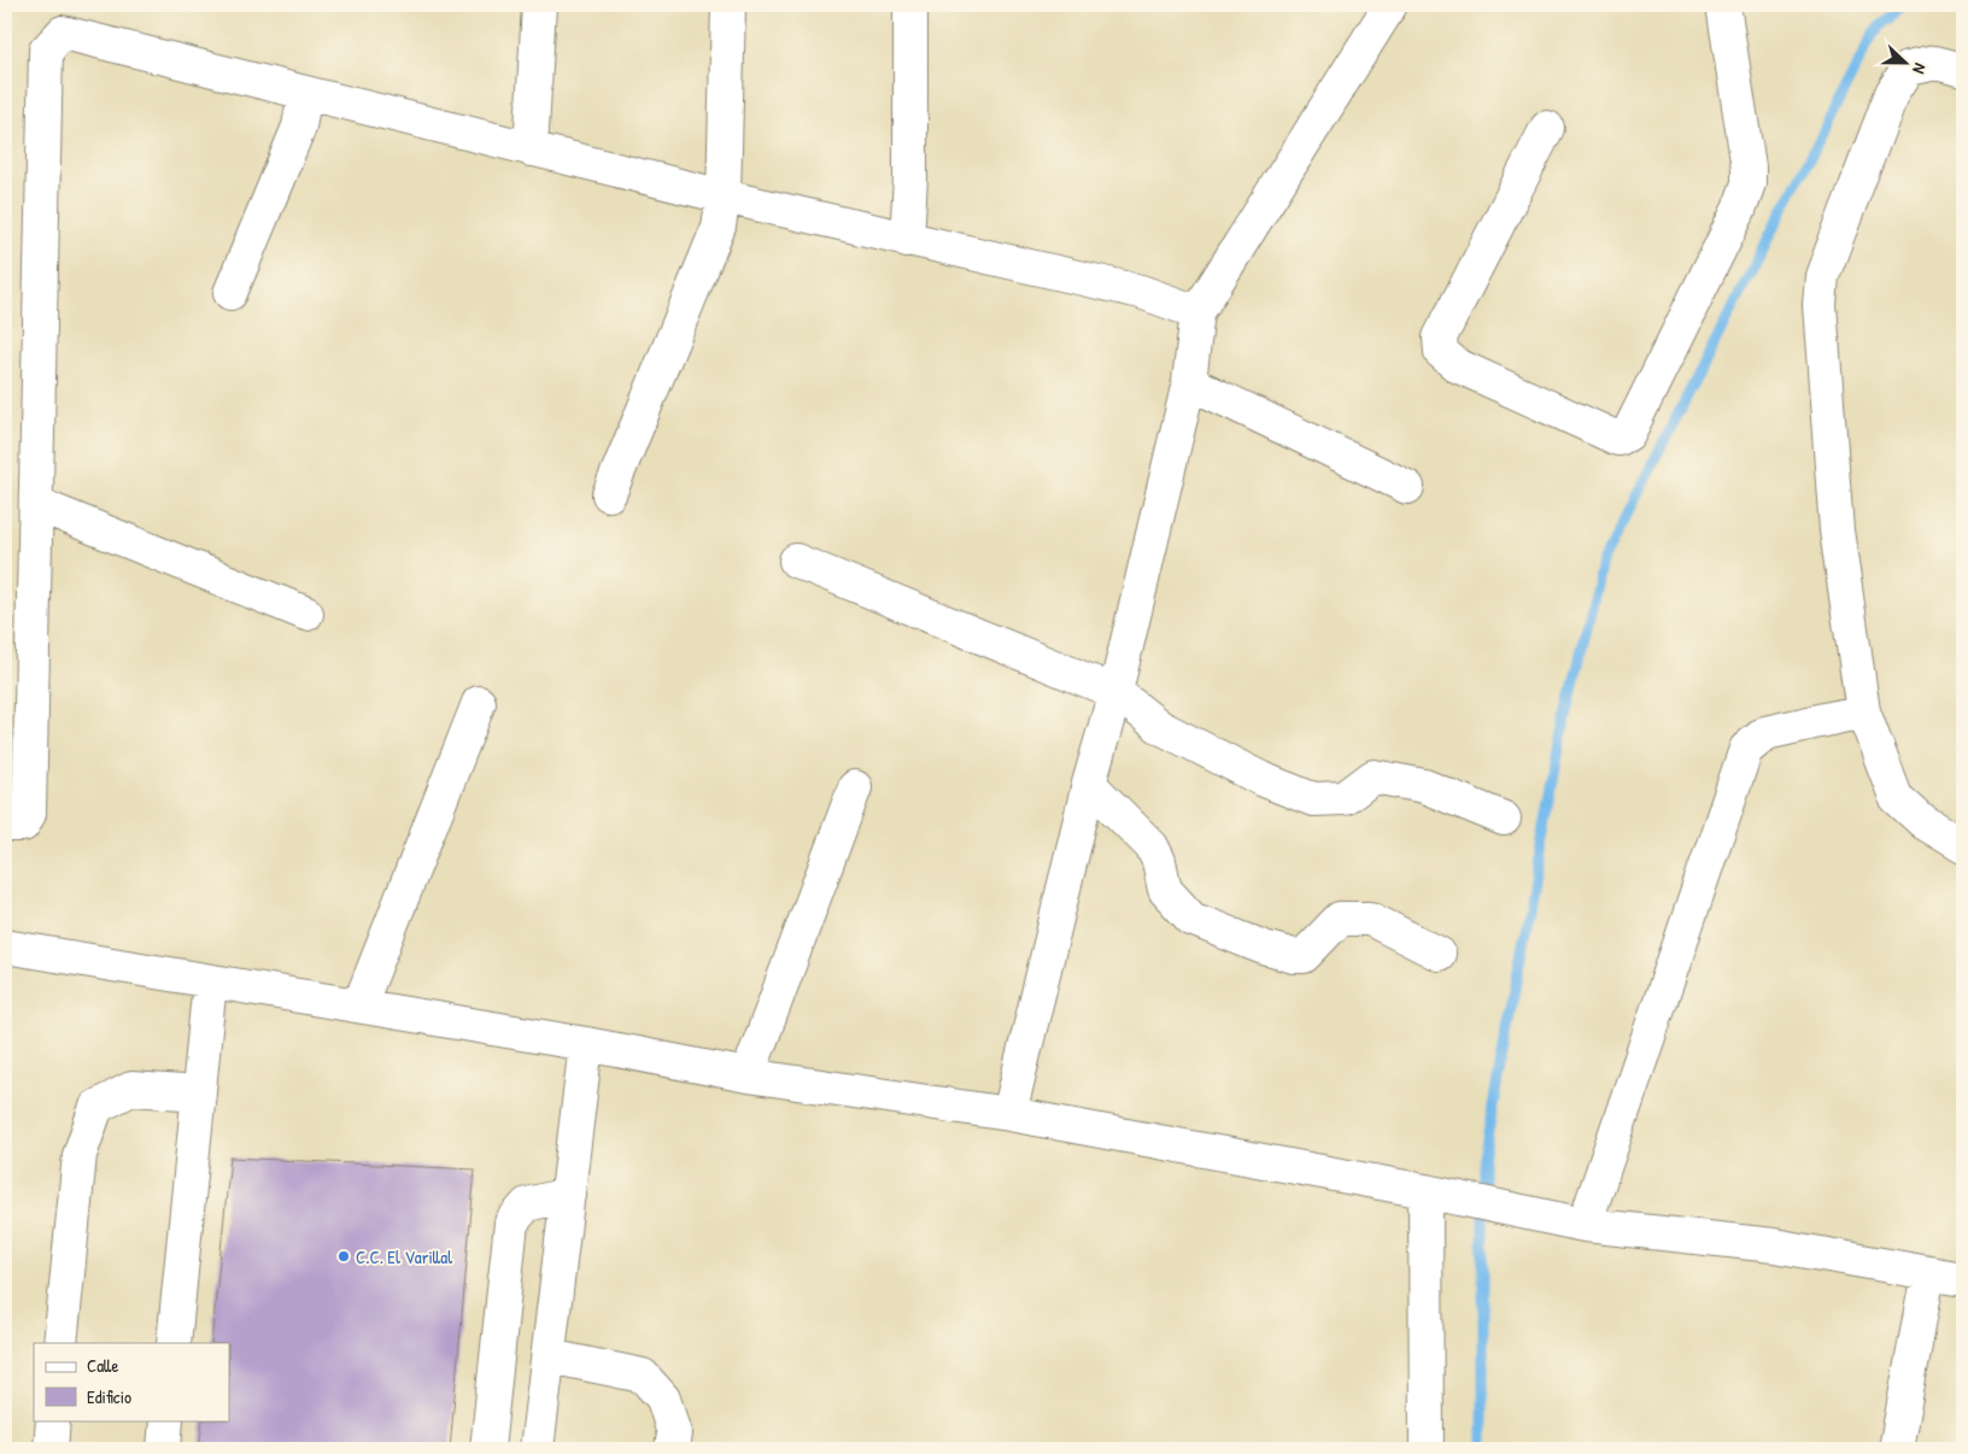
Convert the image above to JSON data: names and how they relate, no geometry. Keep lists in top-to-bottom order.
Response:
{
  "places": ["C.C. El Varillal"],
  "legend": ["Calle", "Edificio"],
  "north": "right"
}
